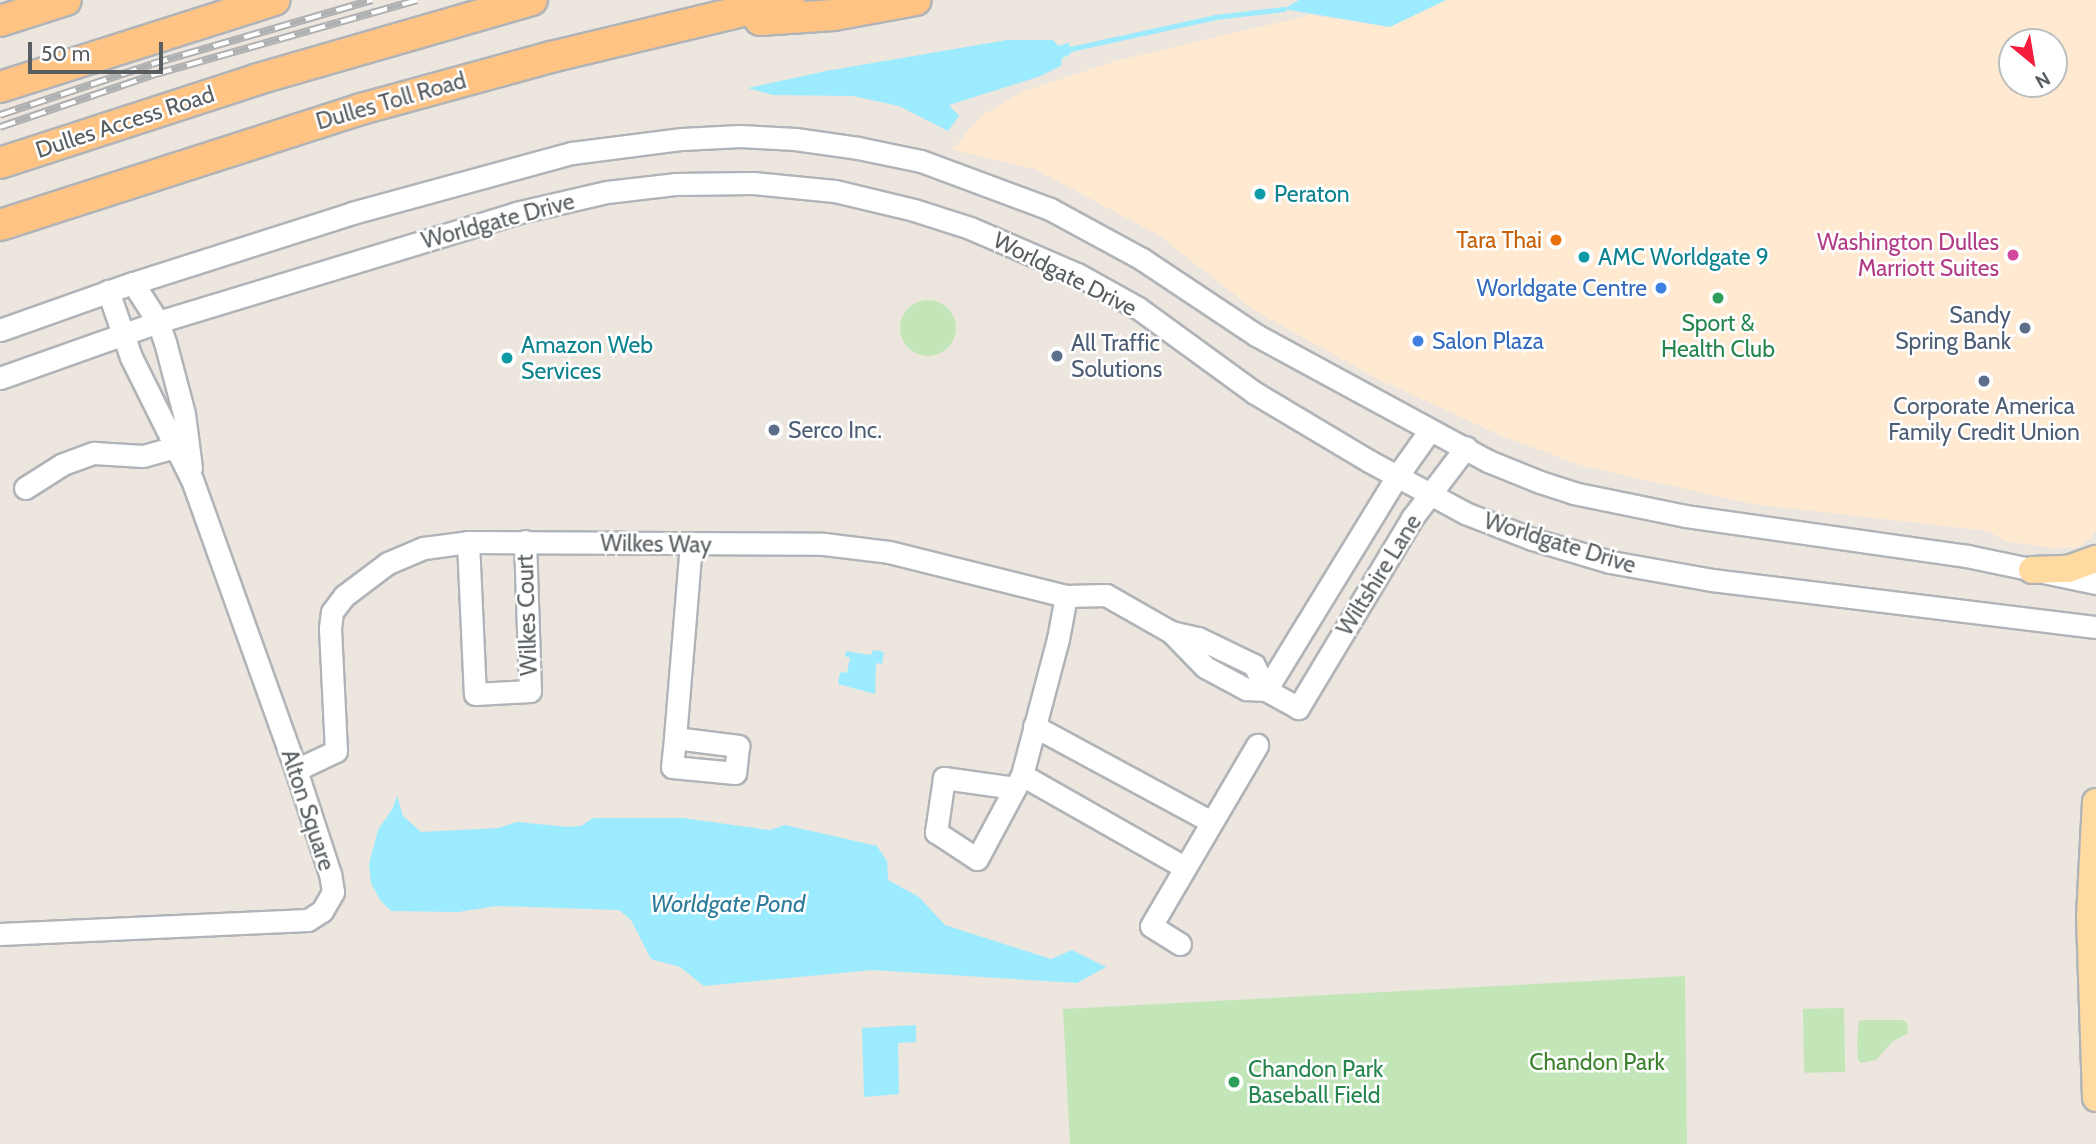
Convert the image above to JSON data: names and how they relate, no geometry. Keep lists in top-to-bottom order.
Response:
{
  "streets": {
    "highway": ["Dulles Toll Road", "Dulles Access Road"],
    "street": [
      "Worldgate Drive",
      "Wilkes Way",
      "Wiltshire Lane",
      "Wilkes Court",
      "Alton Square"
    ]
  },
  "crossings": [
    ["Worldgate Drive", "Wiltshire Lane"],
    ["Worldgate Drive", "Alton Square"],
    ["Wilkes Way", "Wiltshire Lane"],
    ["Wilkes Way", "Wilkes Court"],
    ["Wilkes Way", "Alton Square"]
  ],
  "water": ["Worldgate Pond"],
  "parks": ["Chandon Park"],
  "places": [
    "Peraton",
    "Tara Thai",
    "Washington Dulles Marriott Suites",
    "AMC Worldgate 9",
    "Worldgate Centre",
    "Sport & Health Club",
    "Sandy Spring Bank",
    "Salon Plaza",
    "All Traffic Solutions",
    "Amazon Web Services",
    "Corporate America Family Credit Union",
    "Serco Inc.",
    "Chandon Park Baseball Field"
  ],
  "scale_bar": "50 m",
  "north": "bottom right"
}
